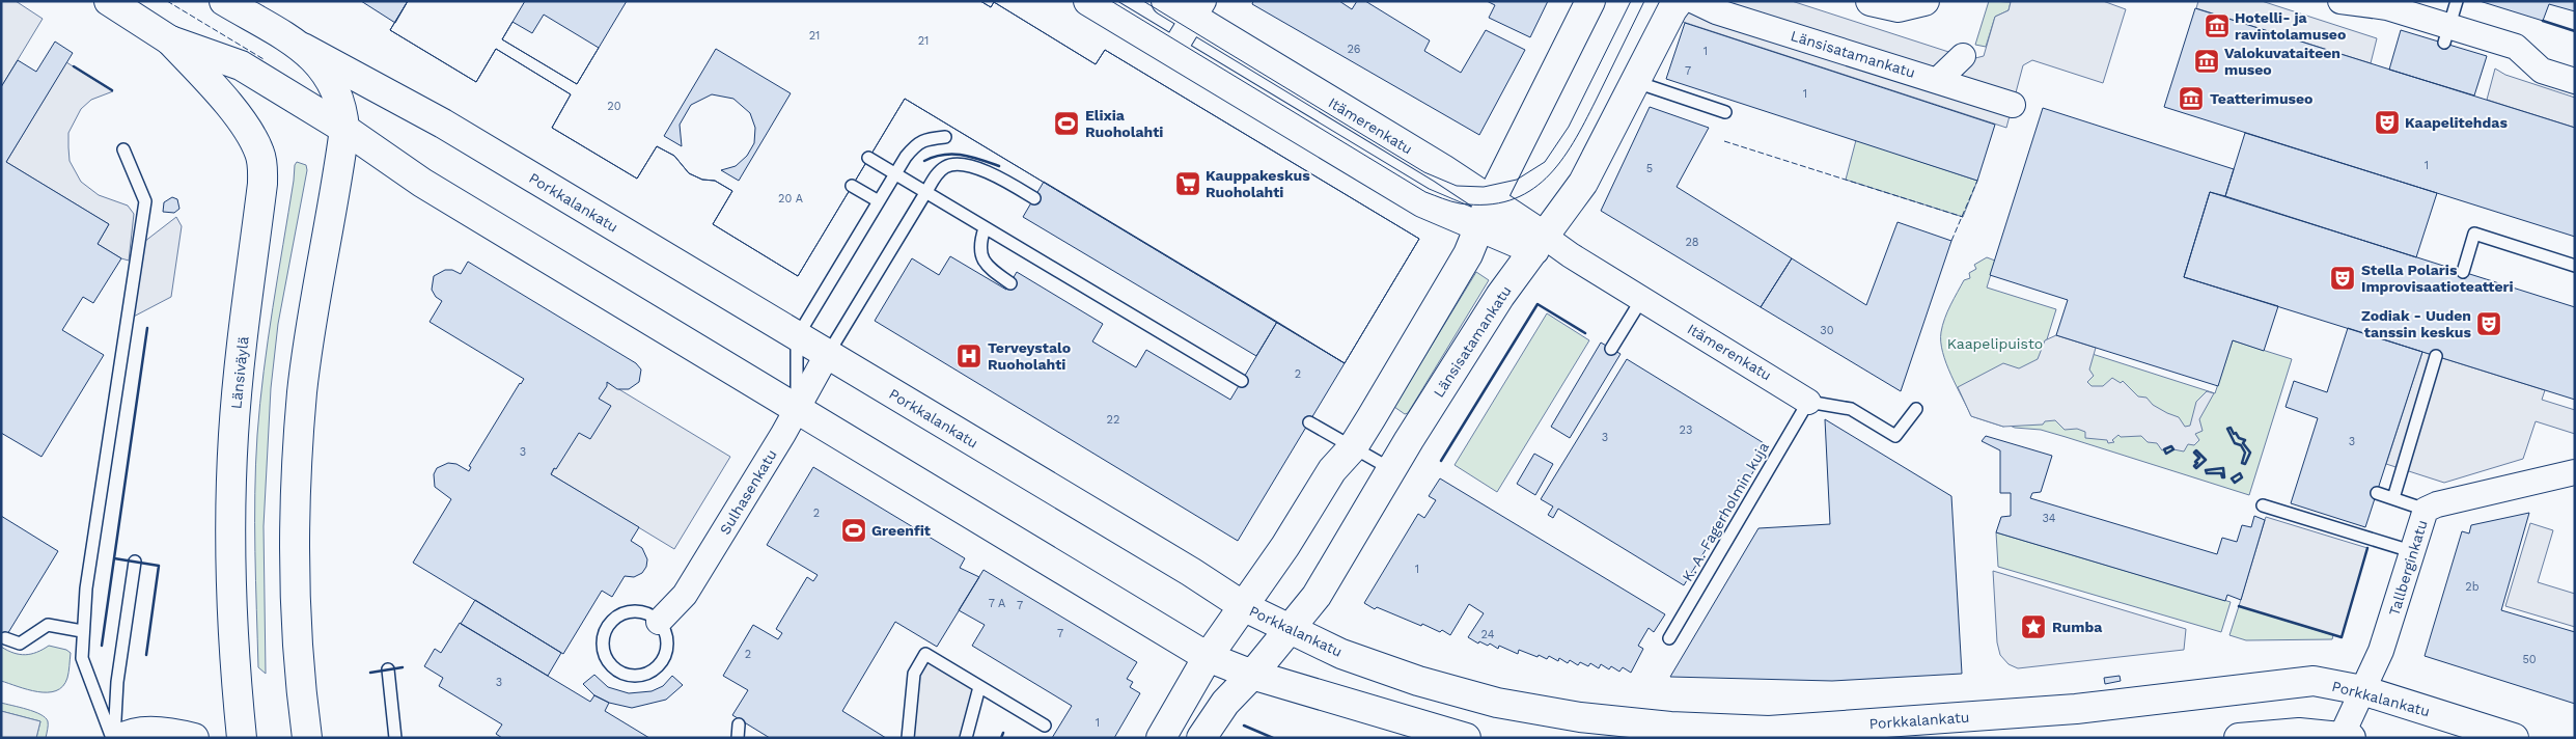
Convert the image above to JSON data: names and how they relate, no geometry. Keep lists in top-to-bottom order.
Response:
{
  "streets": {
    "main road": [
      "Länsisatamankatu",
      "Itämerenkatu",
      "Porkkalankatu",
      "Länsiväylä"
    ],
    "street": ["Sulhasenkatu", "Tallberginkatu"],
    "lane": ["K. A. Fagerholmin kuja"]
  },
  "crossings": [
    ["Länsisatamankatu", "Itämerenkatu"],
    ["Länsisatamankatu", "Porkkalankatu"],
    ["Itämerenkatu", "K. A. Fagerholmin kuja"],
    ["Porkkalankatu", "Sulhasenkatu"],
    ["Porkkalankatu", "Tallberginkatu"]
  ],
  "parks": ["Kaapelipuisto"],
  "places": {
    "museum": ["Hotelli- ja ravintolamuseo", "Valokuvataiteen museo", "Teatterimuseo"],
    "theatre": ["Kaapelitehdas", "Stella Polaris Improvisaatioteatteri", "Zodiak - Uuden tanssin keskus"],
    "sports": ["Elixia Ruoholahti", "Greenfit"],
    "supermarket": ["Kauppakeskus Ruoholahti"],
    "hospital": ["Terveystalo Ruoholahti"],
    "place": ["Rumba"]
  },
  "house_numbers": [
    "21",
    "21",
    "26",
    "1",
    "7",
    "1",
    "20",
    "1",
    "5",
    "20 A",
    "28",
    "30",
    "2",
    "22",
    "23",
    "3",
    "3",
    "3",
    "2",
    "34",
    "1",
    "2b",
    "7 A",
    "7",
    "7",
    "24",
    "2",
    "50",
    "3",
    "1"
  ]
}
